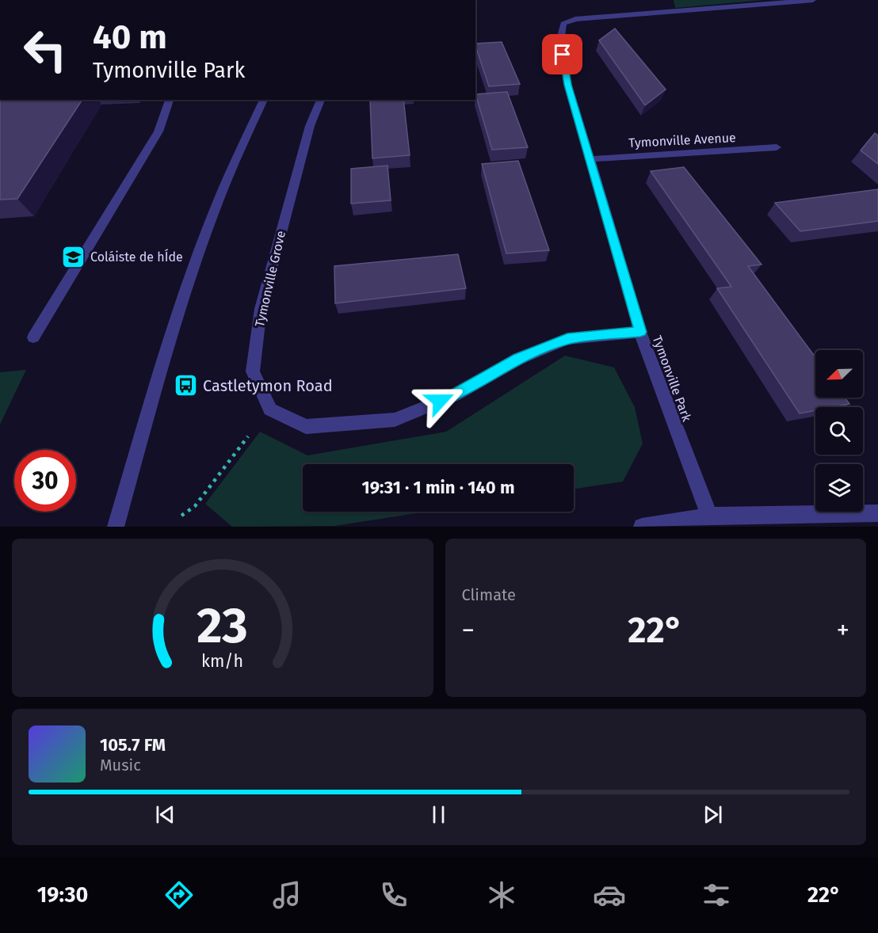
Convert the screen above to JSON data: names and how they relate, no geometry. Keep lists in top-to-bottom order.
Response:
{
  "streets": {
    "street": ["Tymonville Avenue", "Tymonville Grove", "Tymonville Park"]
  },
  "crossings": [
    ["Tymonville Avenue", "Tymonville Park"],
    ["Tymonville Grove", "Tymonville Park"]
  ],
  "places": {
    "school or university": ["Coláiste de hÍde"],
    "bus stop": ["Castletymon Road"]
  },
  "north": "bottom left",
  "page": {
    "turn": ["40 m", "Tymonville Park"],
    "limit": "30",
    "trip": "19:31 · 1 min · 140 m",
    "tile": "Climate",
    "heat": ["−", "22°", "+"],
    "song": ["105.7 FM", "Music"],
    "tabs": ["19:30", "22°"],
    "gauge": ["23", "km/h"]
  }
}
